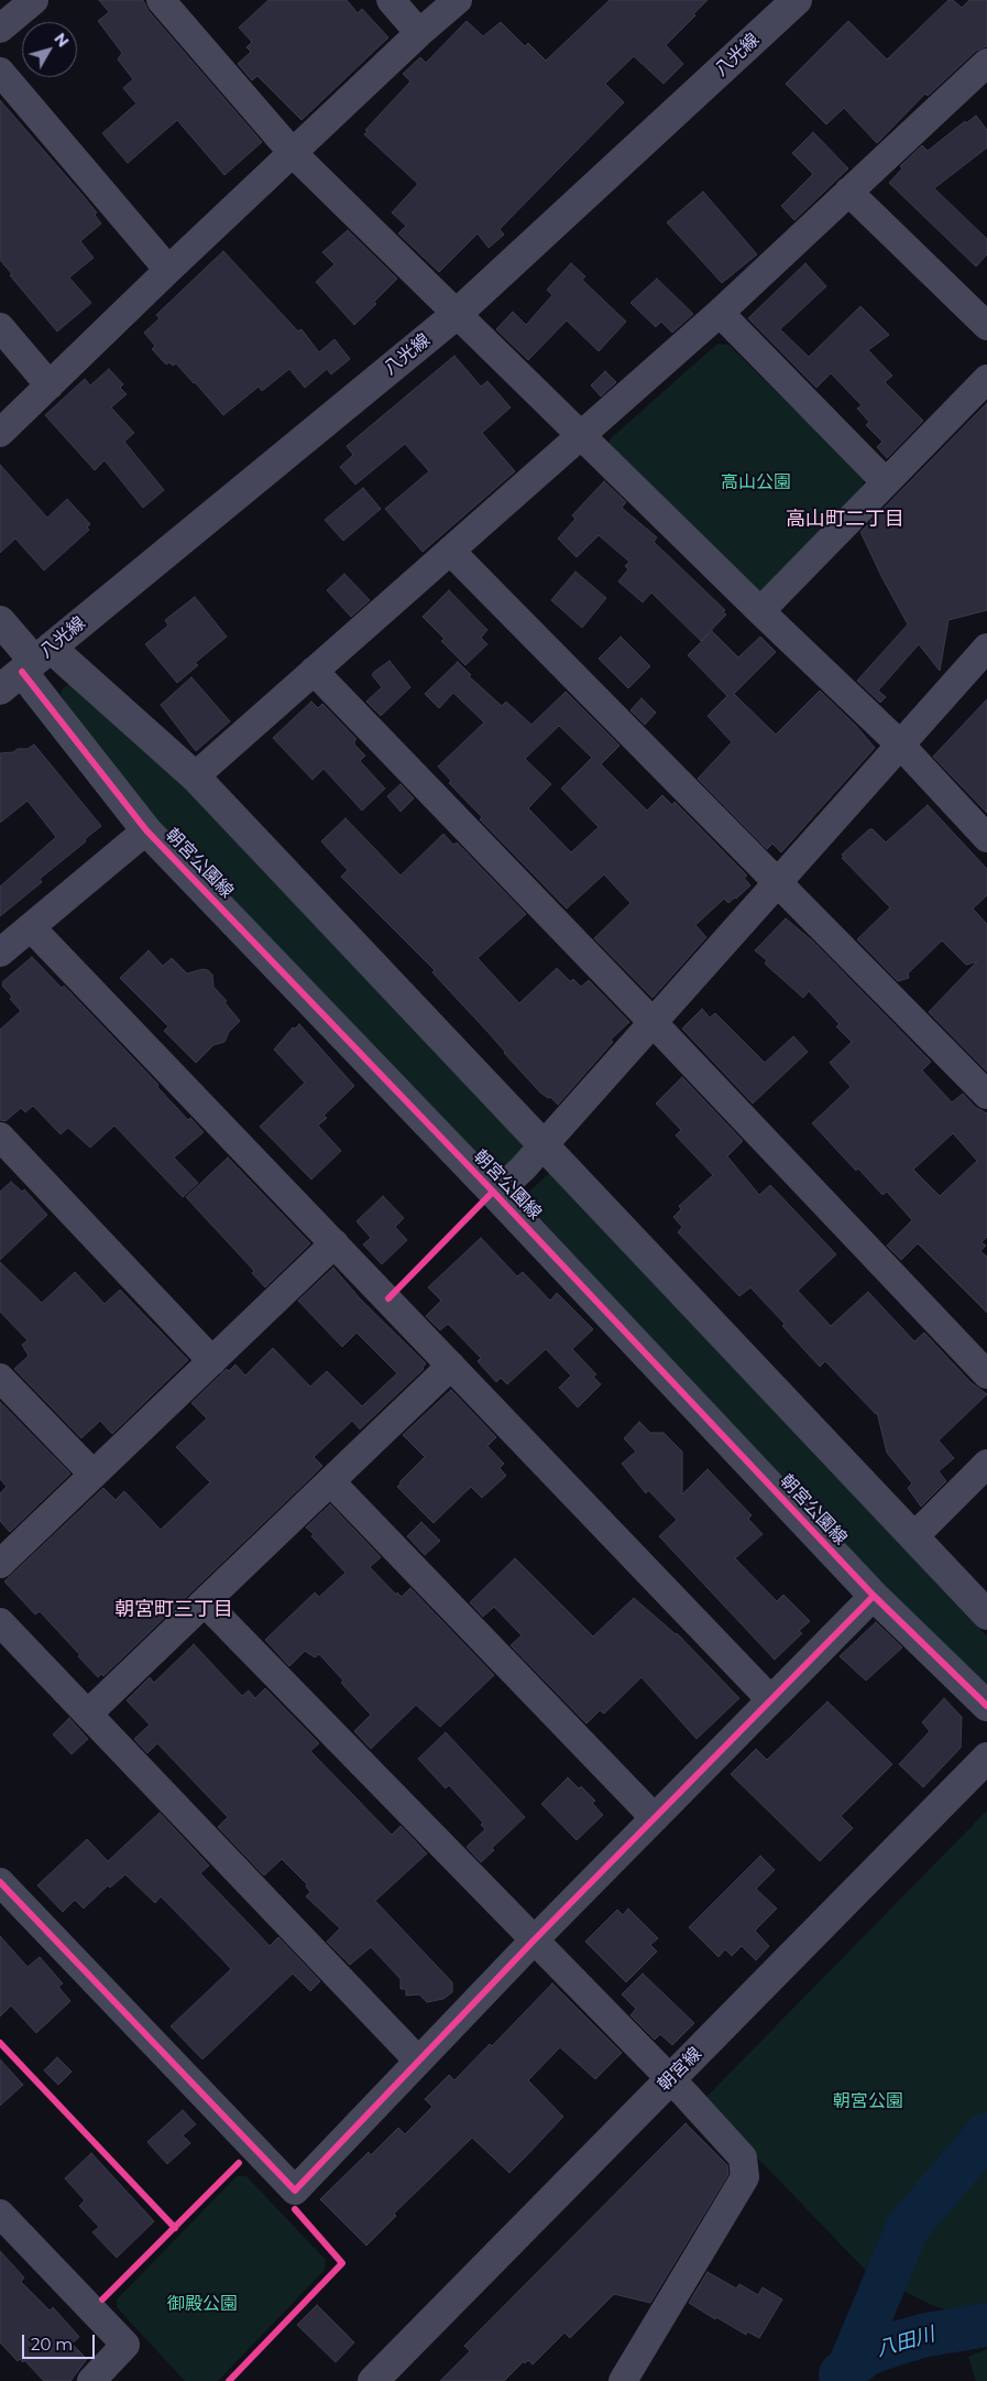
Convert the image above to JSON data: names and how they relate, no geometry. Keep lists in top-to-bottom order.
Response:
{
  "streets": {
    "street": ["八光線", "朝宮公園線", "朝宮線"]
  },
  "crossings": [
    ["八光線", "朝宮公園線"]
  ],
  "districts": ["高山町二丁目", "朝宮町三丁目"],
  "water": ["八田川"],
  "parks": ["高山公園", "朝宮公園", "御殿公園"],
  "scale_bar": "20 m",
  "north": "top right"
}
